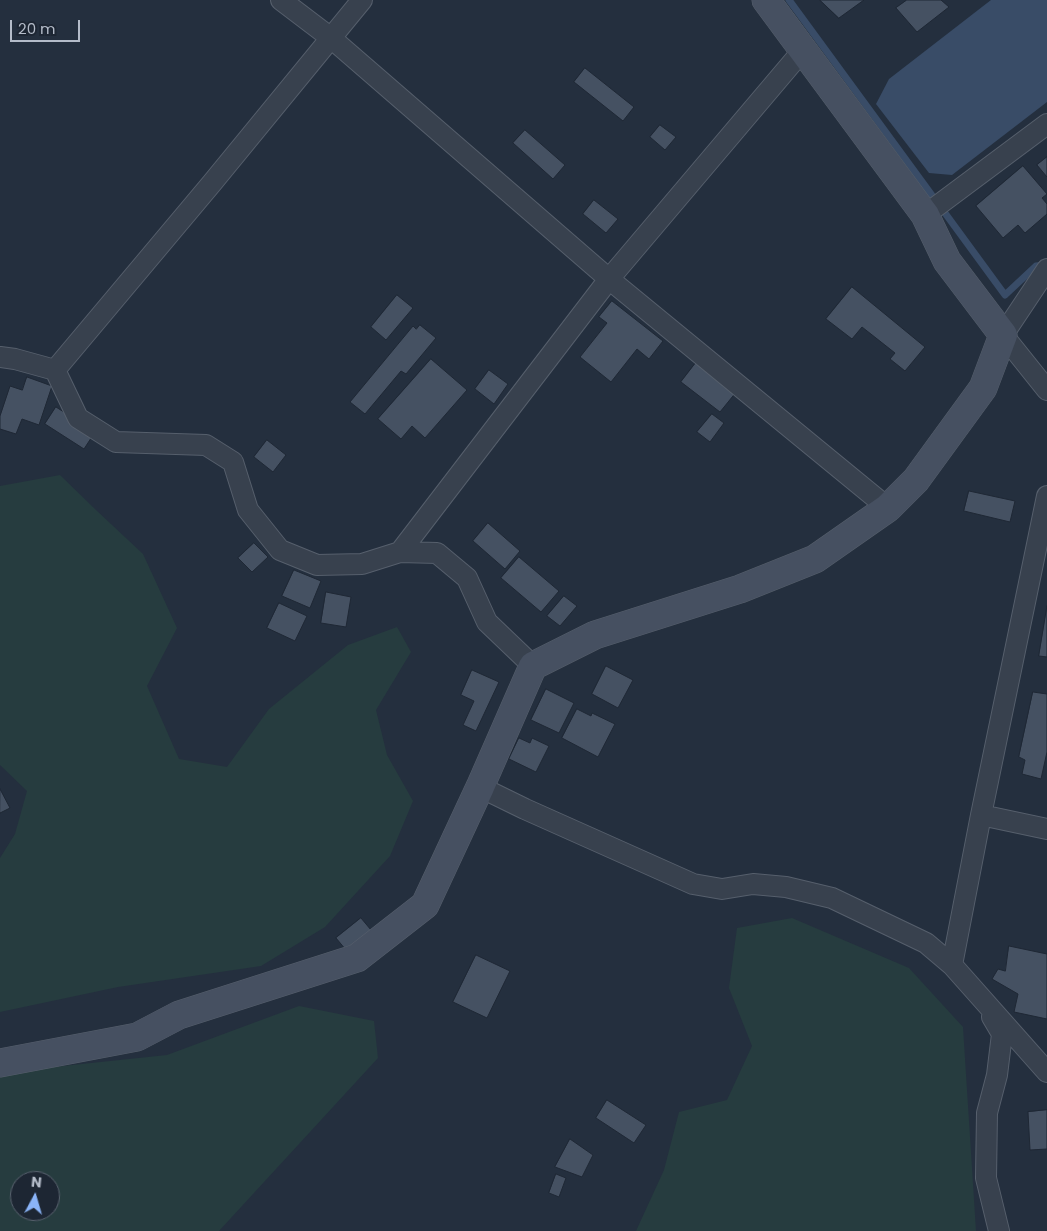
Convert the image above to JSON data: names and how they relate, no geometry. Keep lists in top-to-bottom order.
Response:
{
  "scale_bar": "20 m",
  "north": "top"
}
